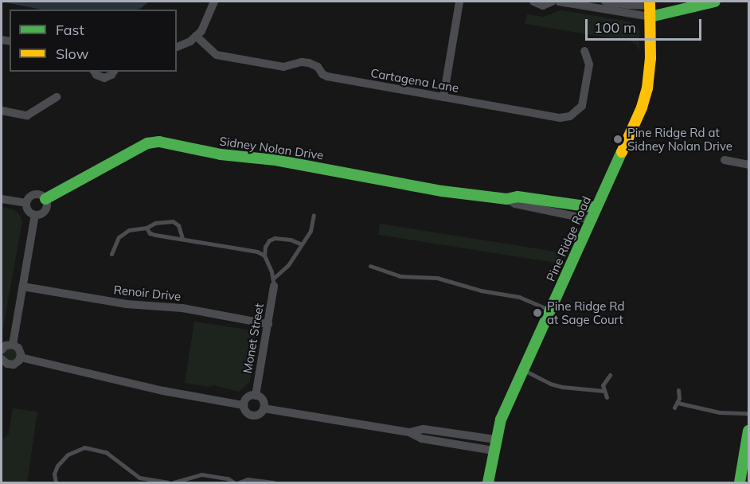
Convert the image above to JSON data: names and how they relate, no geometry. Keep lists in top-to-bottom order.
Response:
{
  "streets": {
    "street": [
      "Cartagena Lane",
      "Sidney Nolan Drive",
      "Pine Ridge Road",
      "Renoir Drive",
      "Monet Street"
    ]
  },
  "crossings": [
    ["Sidney Nolan Drive", "Pine Ridge Road"],
    ["Renoir Drive", "Monet Street"]
  ],
  "places": ["Pine Ridge Rd at Sidney Nolan Drive", "Pine Ridge Rd at Sage Court"],
  "legend": ["Fast", "Slow"],
  "scale_bar": "100 m"
}
